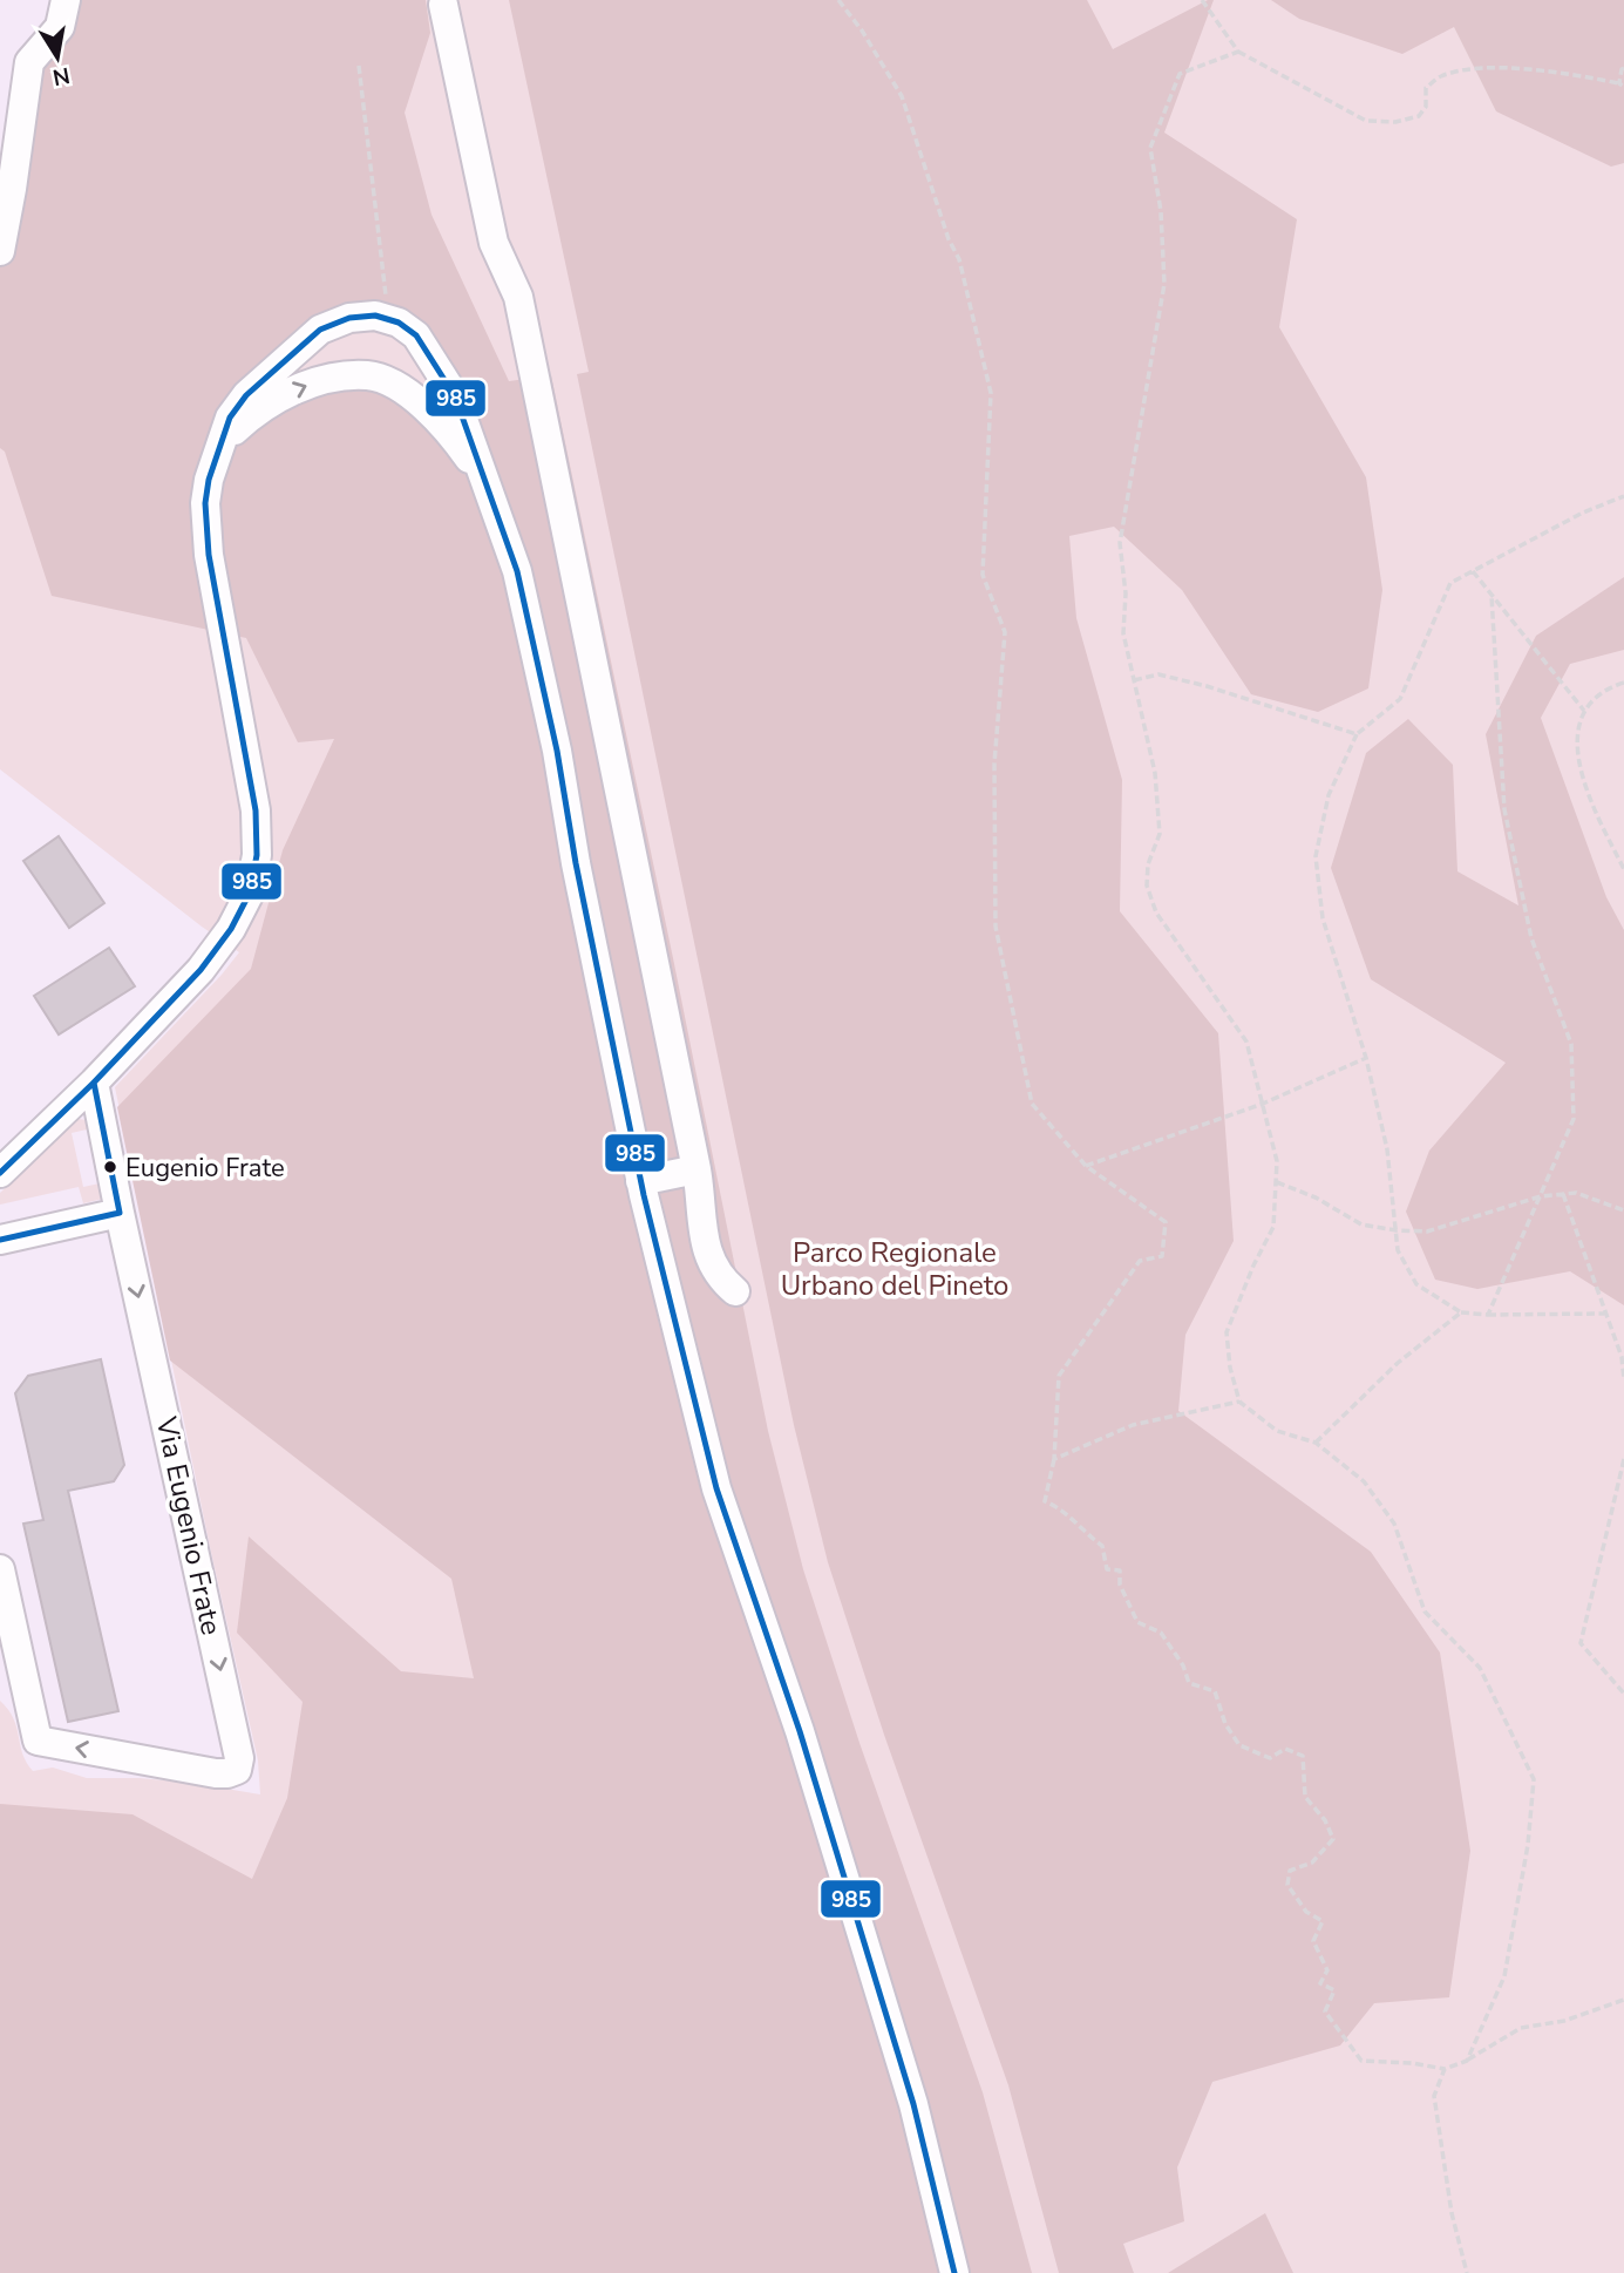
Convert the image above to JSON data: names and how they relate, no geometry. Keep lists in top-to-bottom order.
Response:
{
  "streets": {
    "street": ["Via Eugenio Frate"]
  },
  "parks": ["Parco Regionale Urbano del Pineto"],
  "places": ["Eugenio Frate"],
  "lines": ["transit line 985"],
  "north": "bottom"
}
